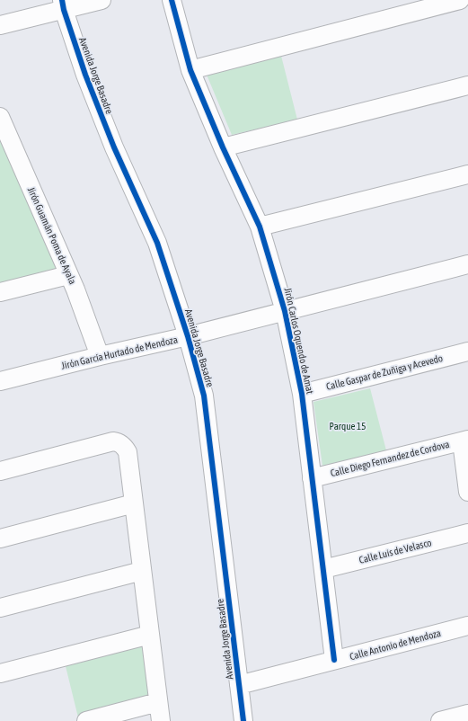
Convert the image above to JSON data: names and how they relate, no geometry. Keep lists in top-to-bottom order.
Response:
{
  "streets": {
    "street": [
      "Avenida Jorge Basadre",
      "Jirón Guamán Poma de Ayala",
      "Jirón Carlos Oquendo de Amat",
      "Jirón García Hurtado de Mendoza",
      "Calle Gaspar de Zuñiga y Acevedo",
      "Calle Diego Fernandez de Cordova",
      "Calle Luis de Velasco",
      "Calle Antonio de Mendoza"
    ]
  },
  "crossings": [
    ["Avenida Jorge Basadre", "Jirón García Hurtado de Mendoza"],
    ["Avenida Jorge Basadre", "Calle Antonio de Mendoza"],
    ["Jirón Guamán Poma de Ayala", "Jirón García Hurtado de Mendoza"],
    ["Jirón Carlos Oquendo de Amat", "Jirón García Hurtado de Mendoza"],
    ["Jirón Carlos Oquendo de Amat", "Calle Gaspar de Zuñiga y Acevedo"],
    ["Jirón Carlos Oquendo de Amat", "Calle Diego Fernandez de Cordova"],
    ["Jirón Carlos Oquendo de Amat", "Calle Luis de Velasco"],
    ["Jirón Carlos Oquendo de Amat", "Calle Antonio de Mendoza"]
  ],
  "parks": ["Parque 15"]
}
